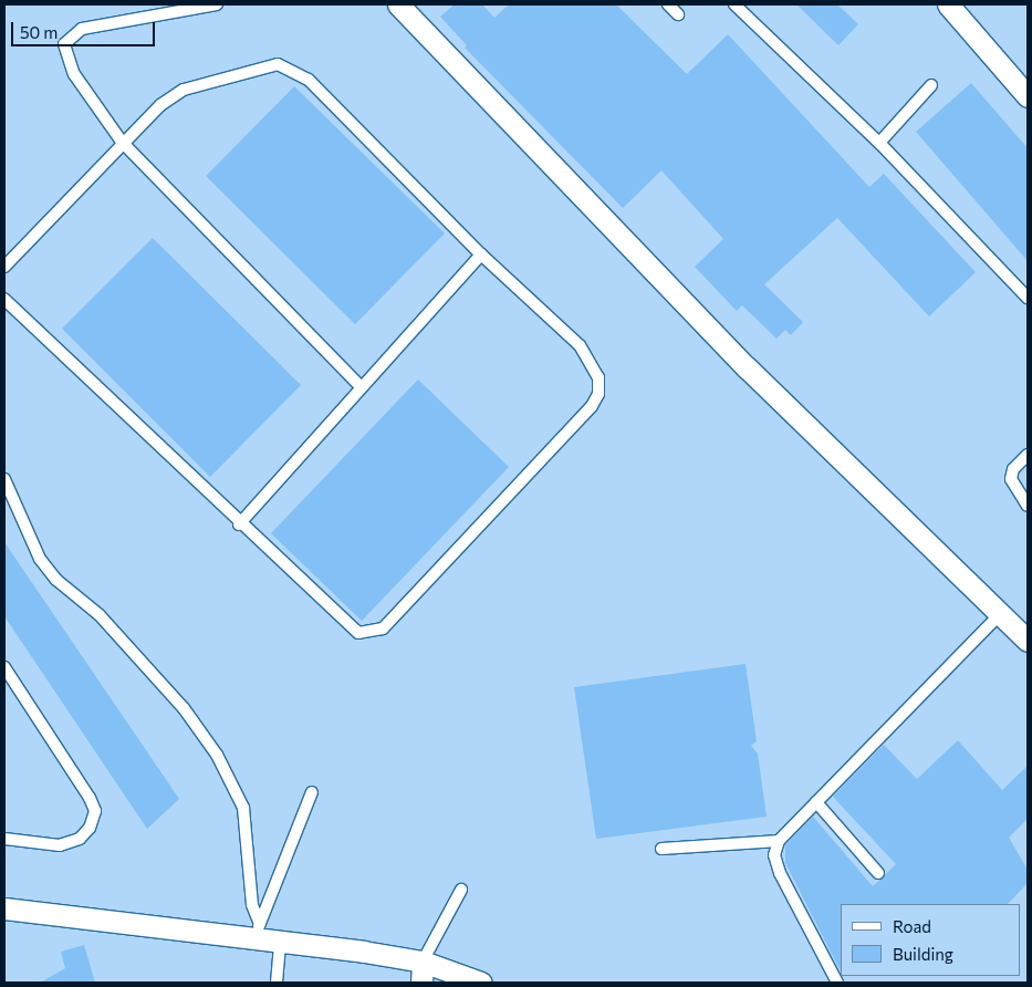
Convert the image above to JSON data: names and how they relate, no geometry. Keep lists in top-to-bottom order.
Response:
{
  "legend": ["Road", "Building"],
  "scale_bar": "50 m"
}
